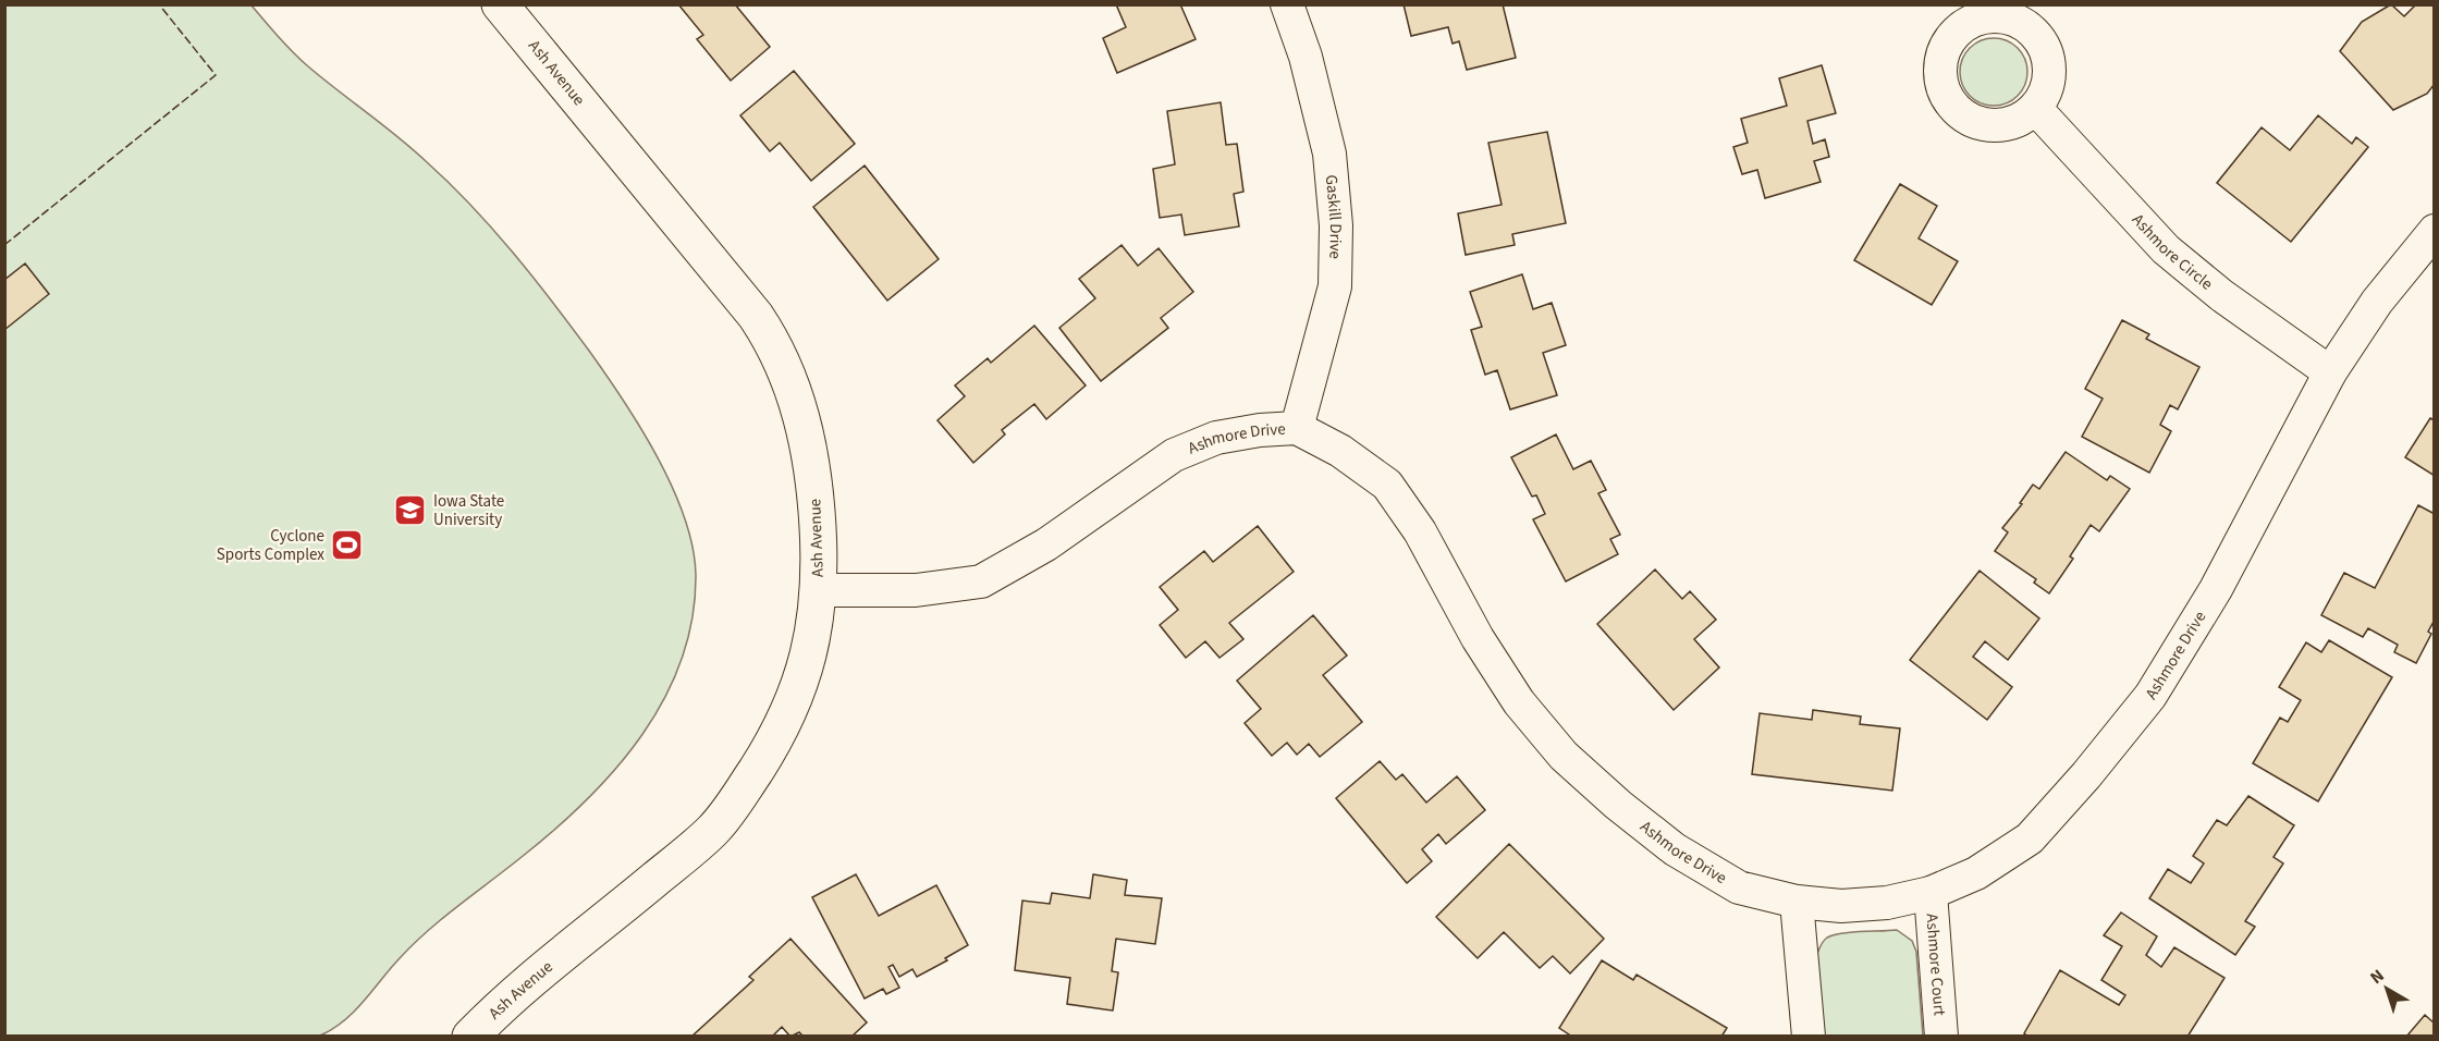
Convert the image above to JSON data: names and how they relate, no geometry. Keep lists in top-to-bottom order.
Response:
{
  "streets": {
    "street": [
      "Ash Avenue",
      "Gaskill Drive",
      "Ashmore Circle",
      "Ashmore Drive",
      "Ashmore Court"
    ]
  },
  "crossings": [
    ["Ash Avenue", "Ashmore Drive"],
    ["Gaskill Drive", "Ashmore Drive"],
    ["Ashmore Circle", "Ashmore Drive"],
    ["Ashmore Drive", "Ashmore Court"]
  ],
  "places": {
    "school or university": ["Iowa State University"],
    "sports": ["Cyclone Sports Complex"]
  },
  "north": "top left"
}
